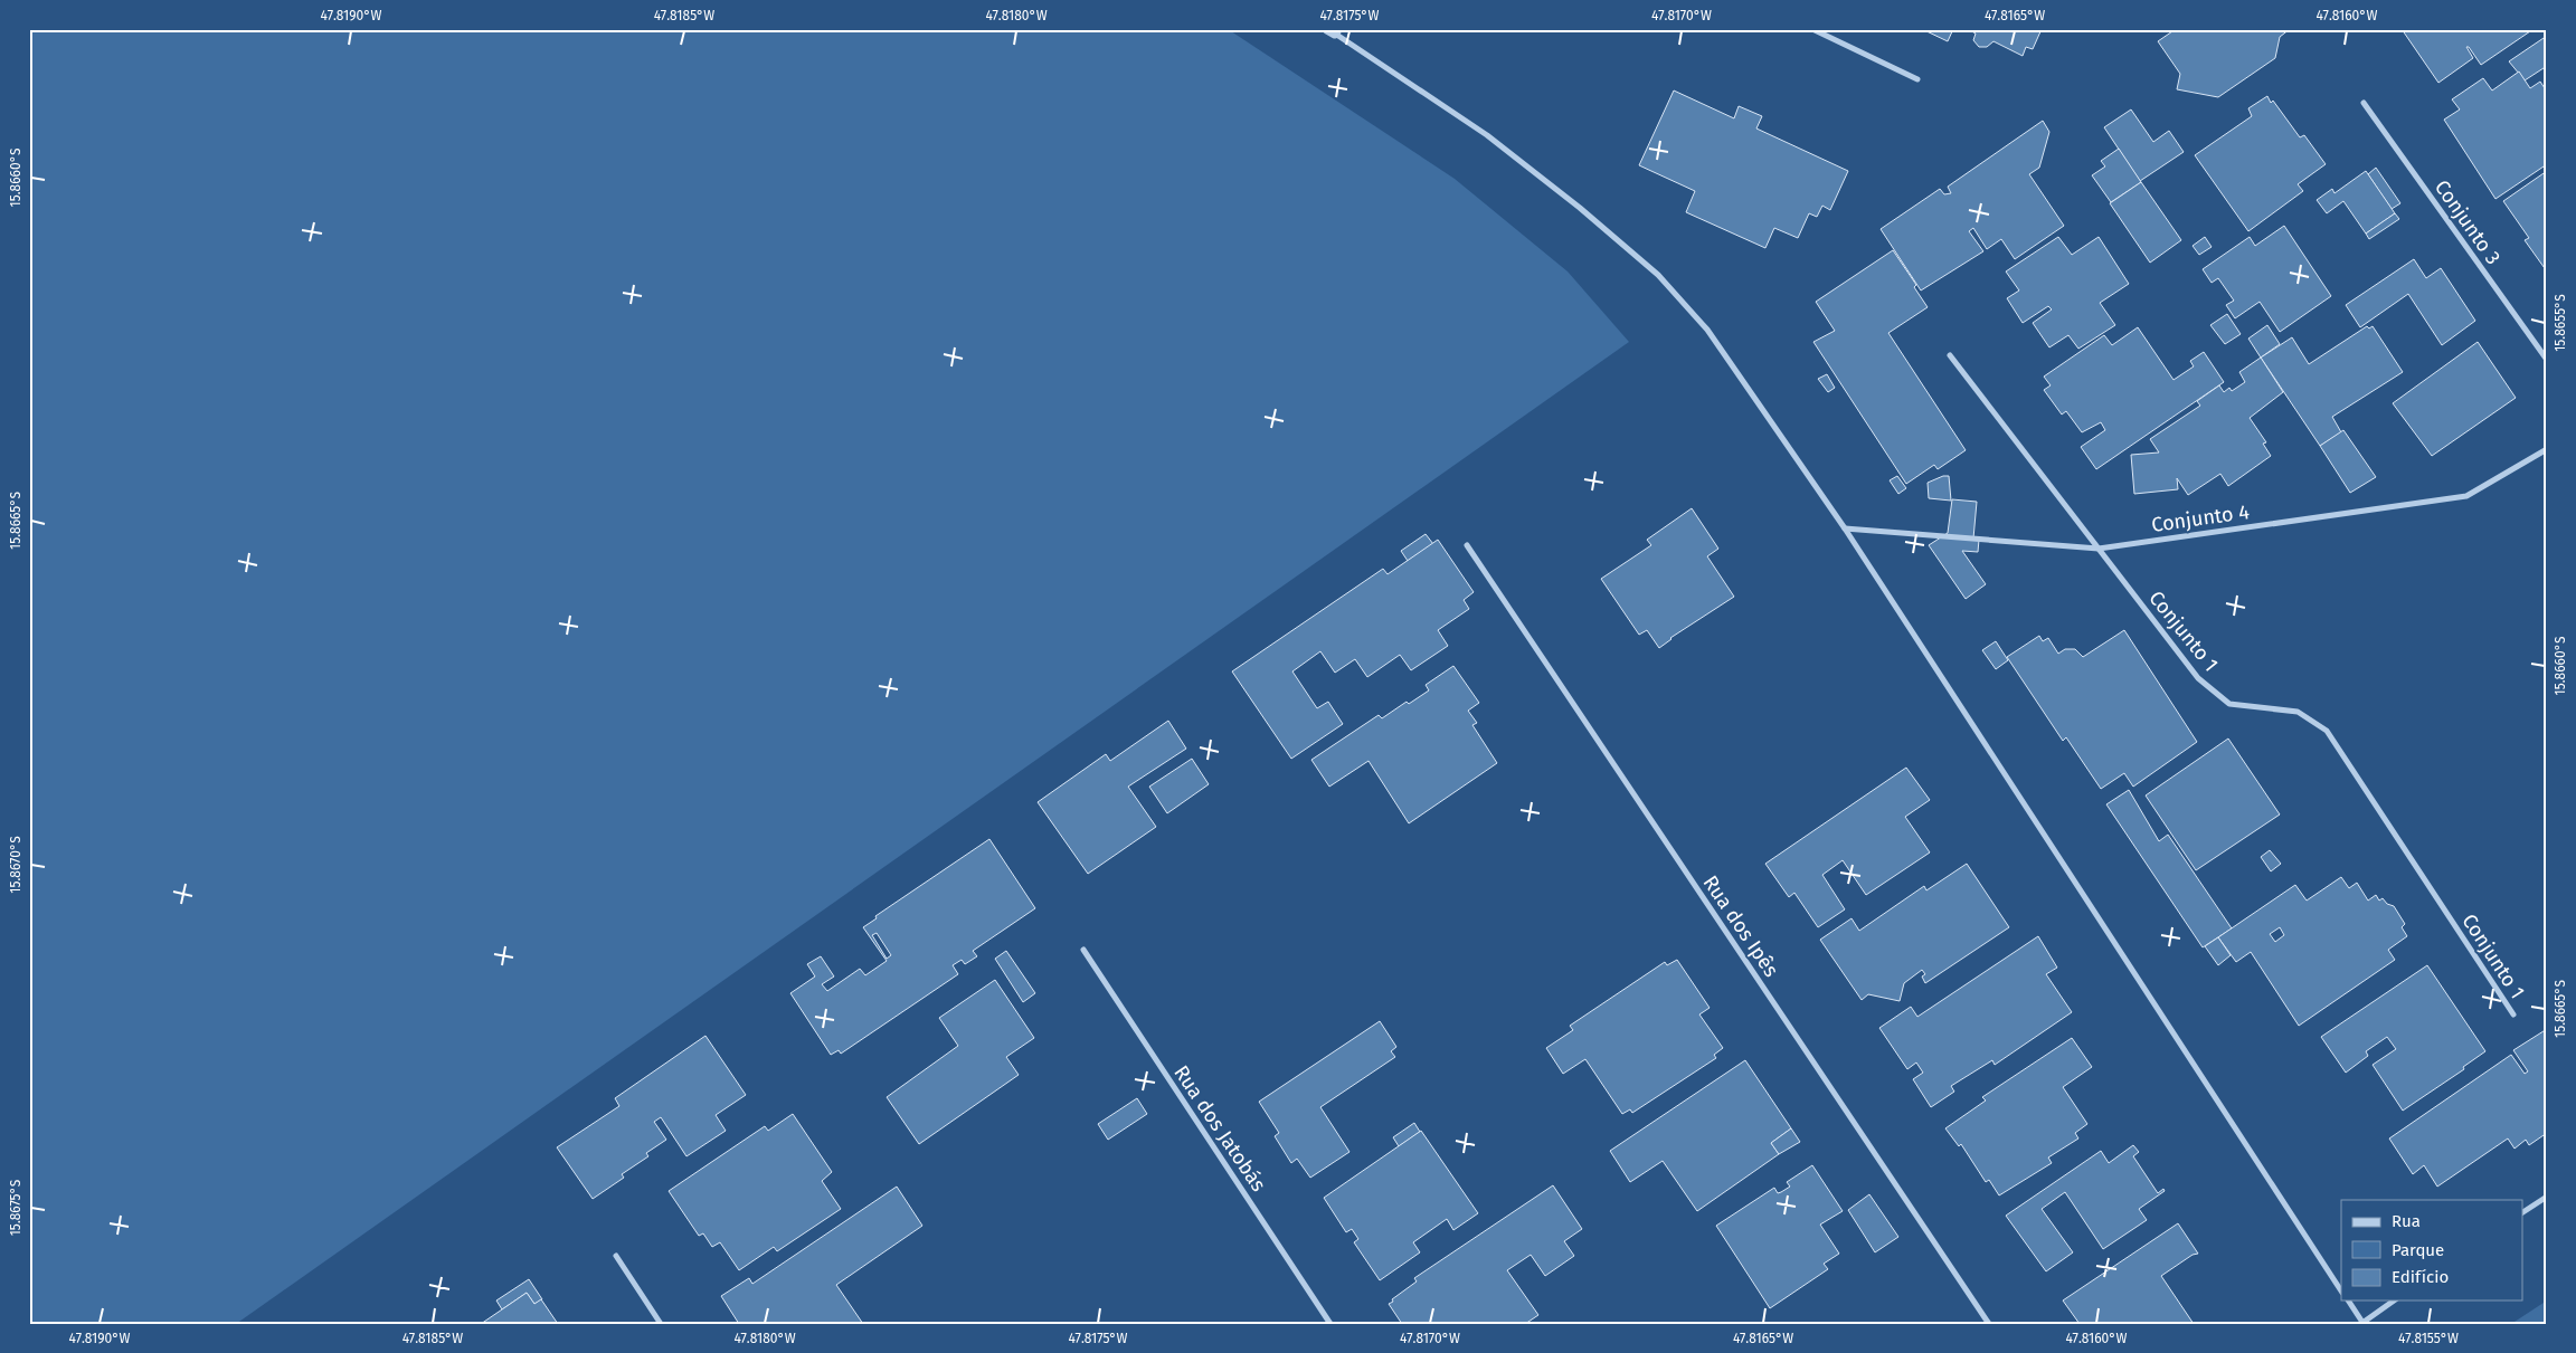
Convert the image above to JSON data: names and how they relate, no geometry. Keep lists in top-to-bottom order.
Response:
{
  "streets": {
    "street": [
      "Conjunto 3",
      "Conjunto 4",
      "Conjunto 1",
      "Rua dos Ipês",
      "Rua dos Jatobás"
    ]
  },
  "crossings": [
    ["Conjunto 4", "Conjunto 1"]
  ],
  "legend": ["Rua", "Parque", "Edifício"],
  "coordinates": [
    "47.8190°W",
    "47.8185°W",
    "47.8180°W",
    "47.8175°W",
    "47.8170°W",
    "47.8165°W",
    "47.8160°W",
    "15.8660°S",
    "15.8655°S",
    "15.8665°S",
    "15.8670°S",
    "15.8675°S",
    "47.8155°W"
  ]
}
